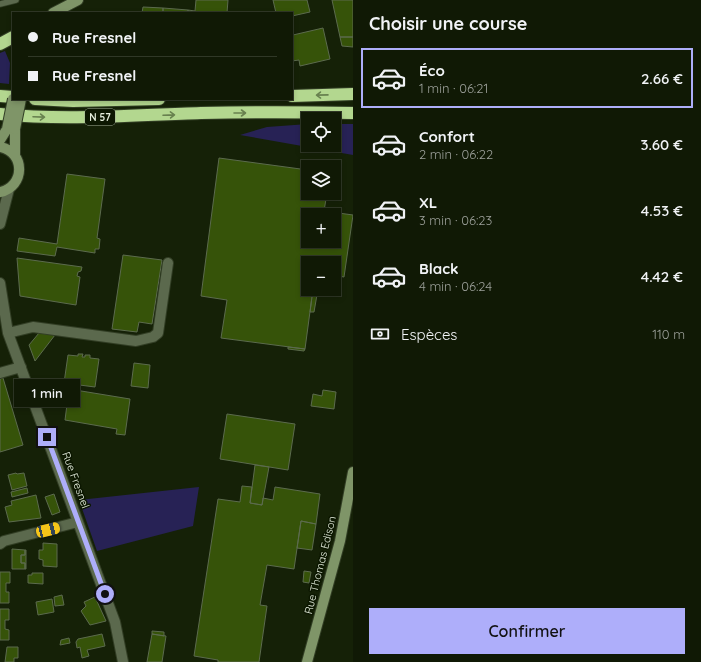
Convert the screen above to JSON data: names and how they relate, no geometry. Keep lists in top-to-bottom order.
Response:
{
  "streets": {
    "highway": ["N 57"],
    "street": ["Rue Fresnel", "Rue Thomas Edison"]
  },
  "page": {
    "heading": "Choisir une course",
    "banner": ["Rue Fresnel", "Rue Fresnel"],
    "list": [
      {
        "name": "Éco",
        "note": "1 min · 06:21",
        "value": "2.66 €"
      },
      {
        "name": "Confort",
        "note": "2 min · 06:22",
        "value": "3.60 €"
      },
      {
        "name": "XL",
        "note": "3 min · 06:23",
        "value": "4.53 €"
      },
      {
        "name": "Black",
        "note": "4 min · 06:24",
        "value": "4.42 €"
      }
    ],
    "map_buttons": ["+", "−"],
    "pay": ["Espèces", "110 m"],
    "bubble": "1 min",
    "buttons": "Confirmer"
  }
}
